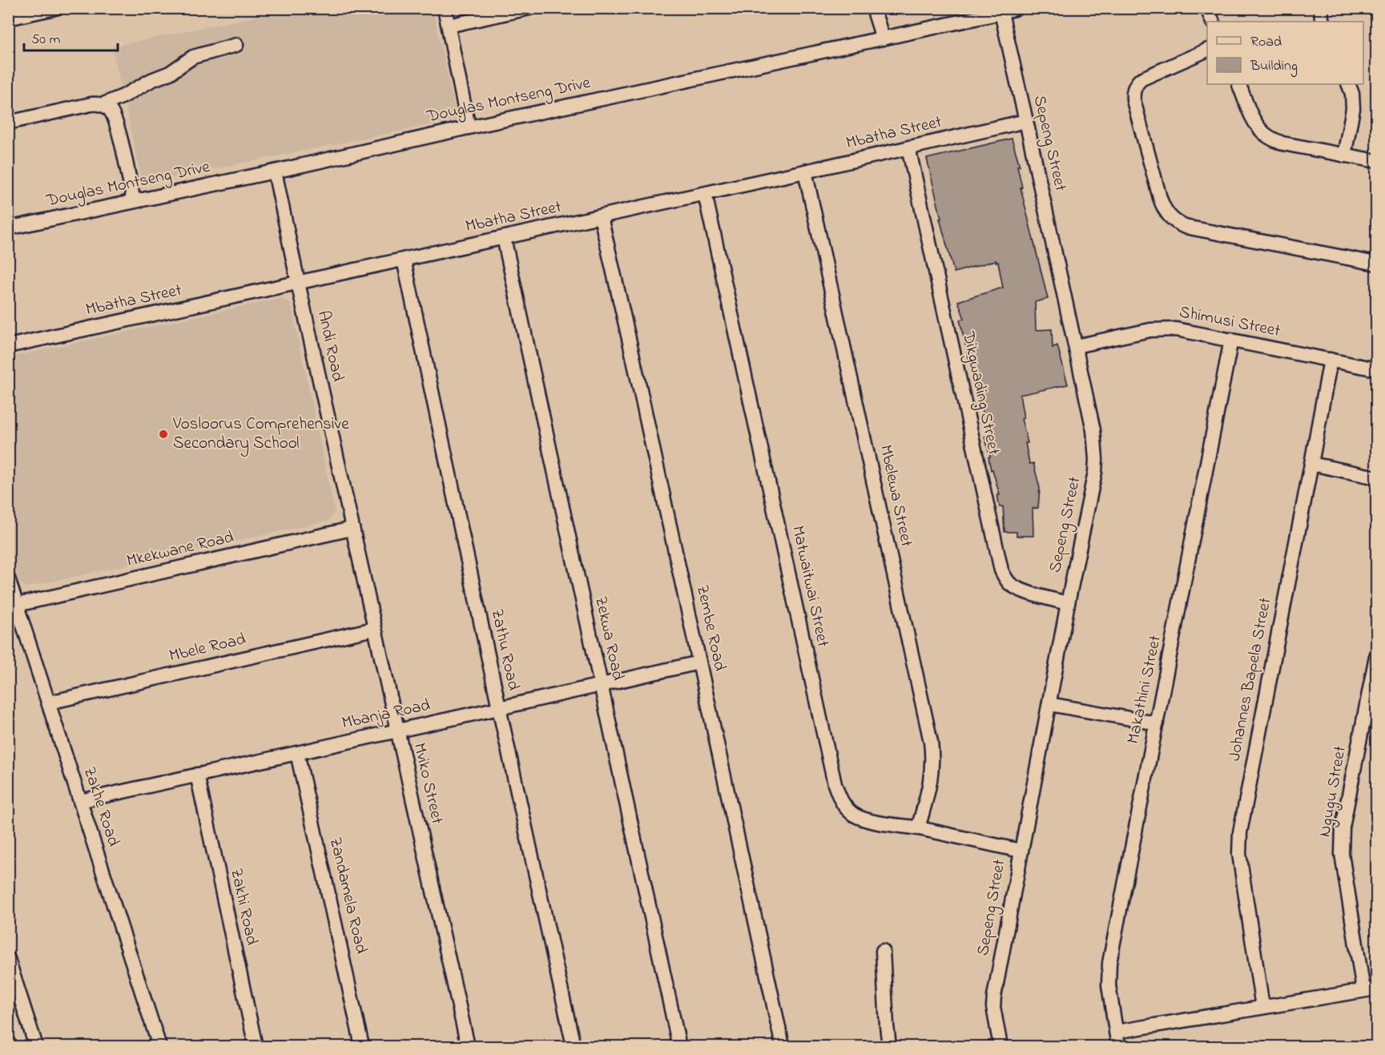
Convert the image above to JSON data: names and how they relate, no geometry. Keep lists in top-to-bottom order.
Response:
{
  "streets": {
    "street": [
      "Douglas Montseng Drive",
      "Mbatha Street",
      "Sepeng Street",
      "Shimusi Street",
      "Andi Road",
      "Dikgwading Street",
      "Mbelewa Street",
      "Mkekwane Road",
      "Matwaitwai Street",
      "Zembe Road",
      "Zekwa Road",
      "Mbele Road",
      "Zathu Road",
      "Johannes Bapela Street",
      "Makathini Street",
      "Mbanja Road",
      "Mviko Street",
      "Ngugu Street",
      "Zakhe Road",
      "Zandamela Road",
      "Zakhi Road"
    ]
  },
  "crossings": [
    ["Douglas Montseng Drive", "Sepeng Street"],
    ["Douglas Montseng Drive", "Andi Road"],
    ["Mbatha Street", "Sepeng Street"],
    ["Mbatha Street", "Andi Road"],
    ["Mbatha Street", "Dikgwading Street"],
    ["Mbatha Street", "Mbelewa Street"],
    ["Mbatha Street", "Matwaitwai Street"],
    ["Mbatha Street", "Zembe Road"],
    ["Mbatha Street", "Zekwa Road"],
    ["Mbatha Street", "Zathu Road"],
    ["Sepeng Street", "Shimusi Street"],
    ["Sepeng Street", "Dikgwading Street"],
    ["Sepeng Street", "Matwaitwai Street"],
    ["Shimusi Street", "Johannes Bapela Street"],
    ["Shimusi Street", "Makathini Street"],
    ["Andi Road", "Mkekwane Road"],
    ["Andi Road", "Mviko Street"],
    ["Mbelewa Street", "Matwaitwai Street"],
    ["Mkekwane Road", "Mviko Street"],
    ["Mkekwane Road", "Zakhe Road"],
    ["Zembe Road", "Mbanja Road"],
    ["Zekwa Road", "Mbanja Road"],
    ["Mbele Road", "Mviko Street"],
    ["Mbele Road", "Zakhe Road"],
    ["Zathu Road", "Mbanja Road"],
    ["Mbanja Road", "Mviko Street"],
    ["Mbanja Road", "Zakhe Road"],
    ["Mbanja Road", "Zandamela Road"],
    ["Mbanja Road", "Zakhi Road"]
  ],
  "places": ["Vosloorus Comprehensive Secondary School"],
  "legend": ["Road", "Building"],
  "scale_bar": "50 m"
}
